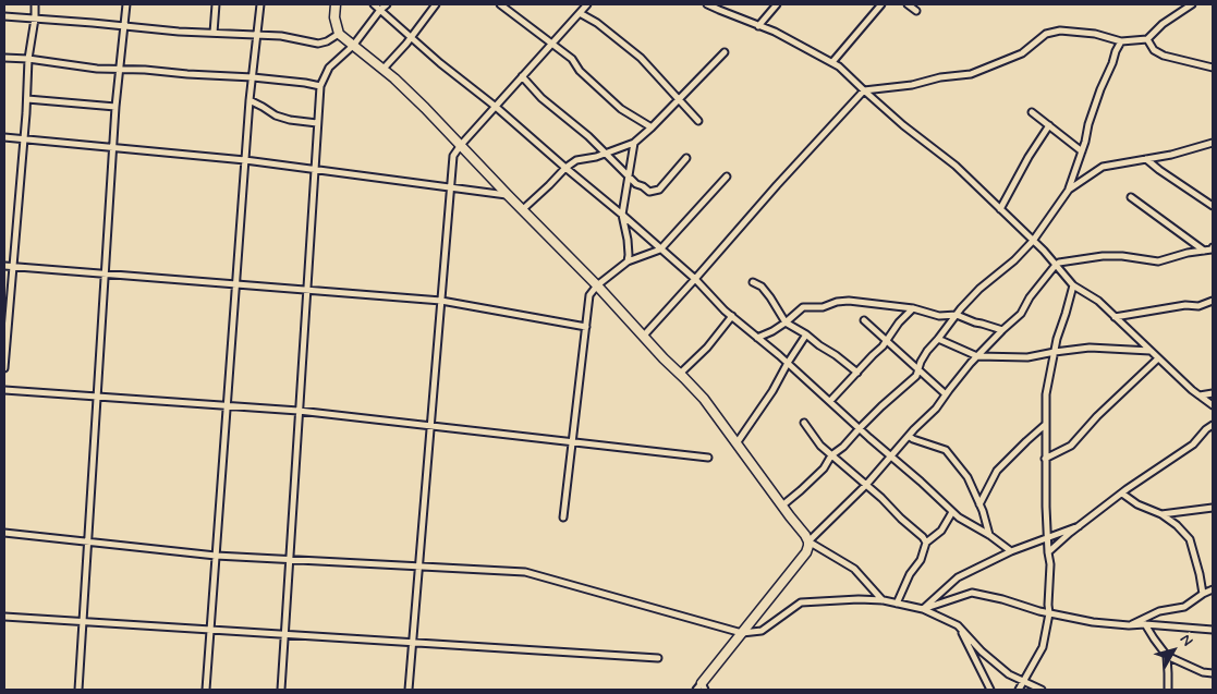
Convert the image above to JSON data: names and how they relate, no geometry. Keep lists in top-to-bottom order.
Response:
{
  "north": "top right"
}
